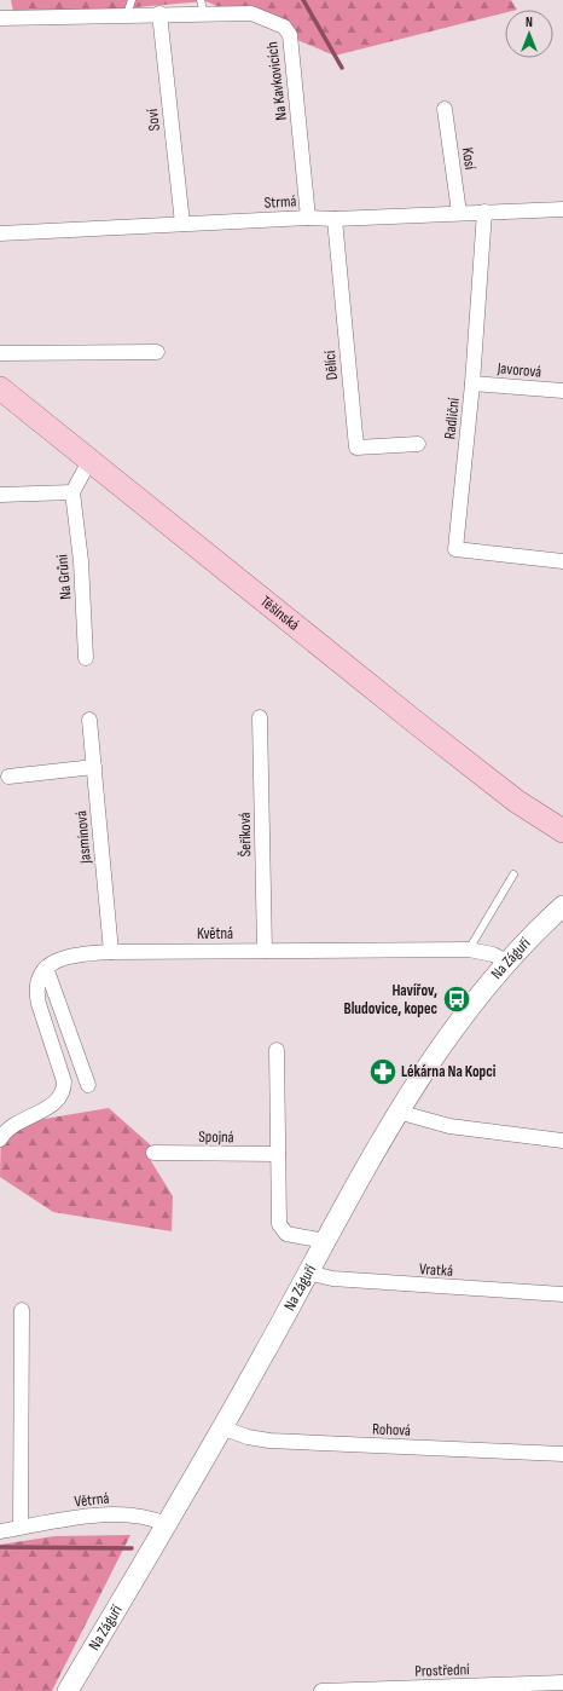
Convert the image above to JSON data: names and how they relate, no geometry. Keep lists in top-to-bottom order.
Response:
{
  "streets": {
    "main road": ["Těšínská"],
    "street": [
      "Na Kavkovicích",
      "Soví",
      "Kosí",
      "Strmá",
      "Dělící",
      "Javorová",
      "Radliční",
      "Na Grůni",
      "Šeříková",
      "Jasmínová",
      "Květná",
      "Na Záguří",
      "Spojná",
      "Vratká",
      "Rohová",
      "Větrná",
      "Prostřední"
    ]
  },
  "crossings": [
    ["Na Kavkovicích", "Soví"],
    ["Na Kavkovicích", "Strmá"],
    ["Soví", "Strmá"],
    ["Kosí", "Strmá"],
    ["Strmá", "Dělící"],
    ["Strmá", "Radliční"],
    ["Javorová", "Radliční"],
    ["Šeříková", "Květná"],
    ["Jasmínová", "Květná"],
    ["Květná", "Na Záguří"],
    ["Na Záguří", "Vratká"],
    ["Na Záguří", "Rohová"],
    ["Na Záguří", "Větrná"]
  ],
  "places": {
    "bus stop": ["Havířov, Bludovice, kopec"],
    "pharmacy": ["Lékárna Na Kopci"]
  },
  "north": "top"
}
